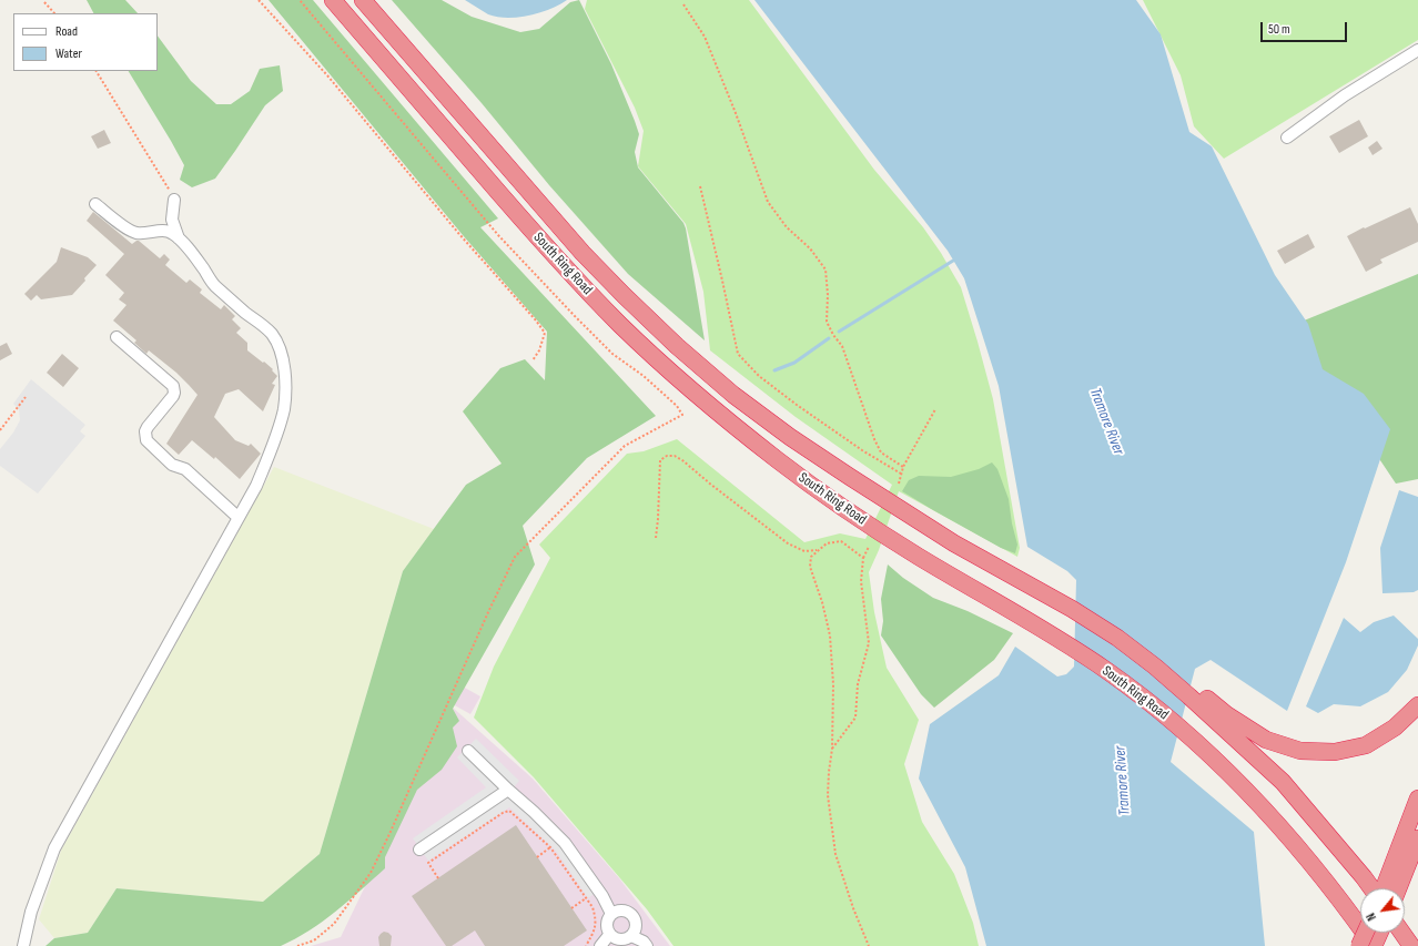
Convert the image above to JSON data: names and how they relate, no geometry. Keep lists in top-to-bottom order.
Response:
{
  "streets": {
    "highway": ["South Ring Road"]
  },
  "water": ["Tramore River"],
  "legend": ["Road", "Water"],
  "scale_bar": "50 m",
  "north": "bottom left"
}
